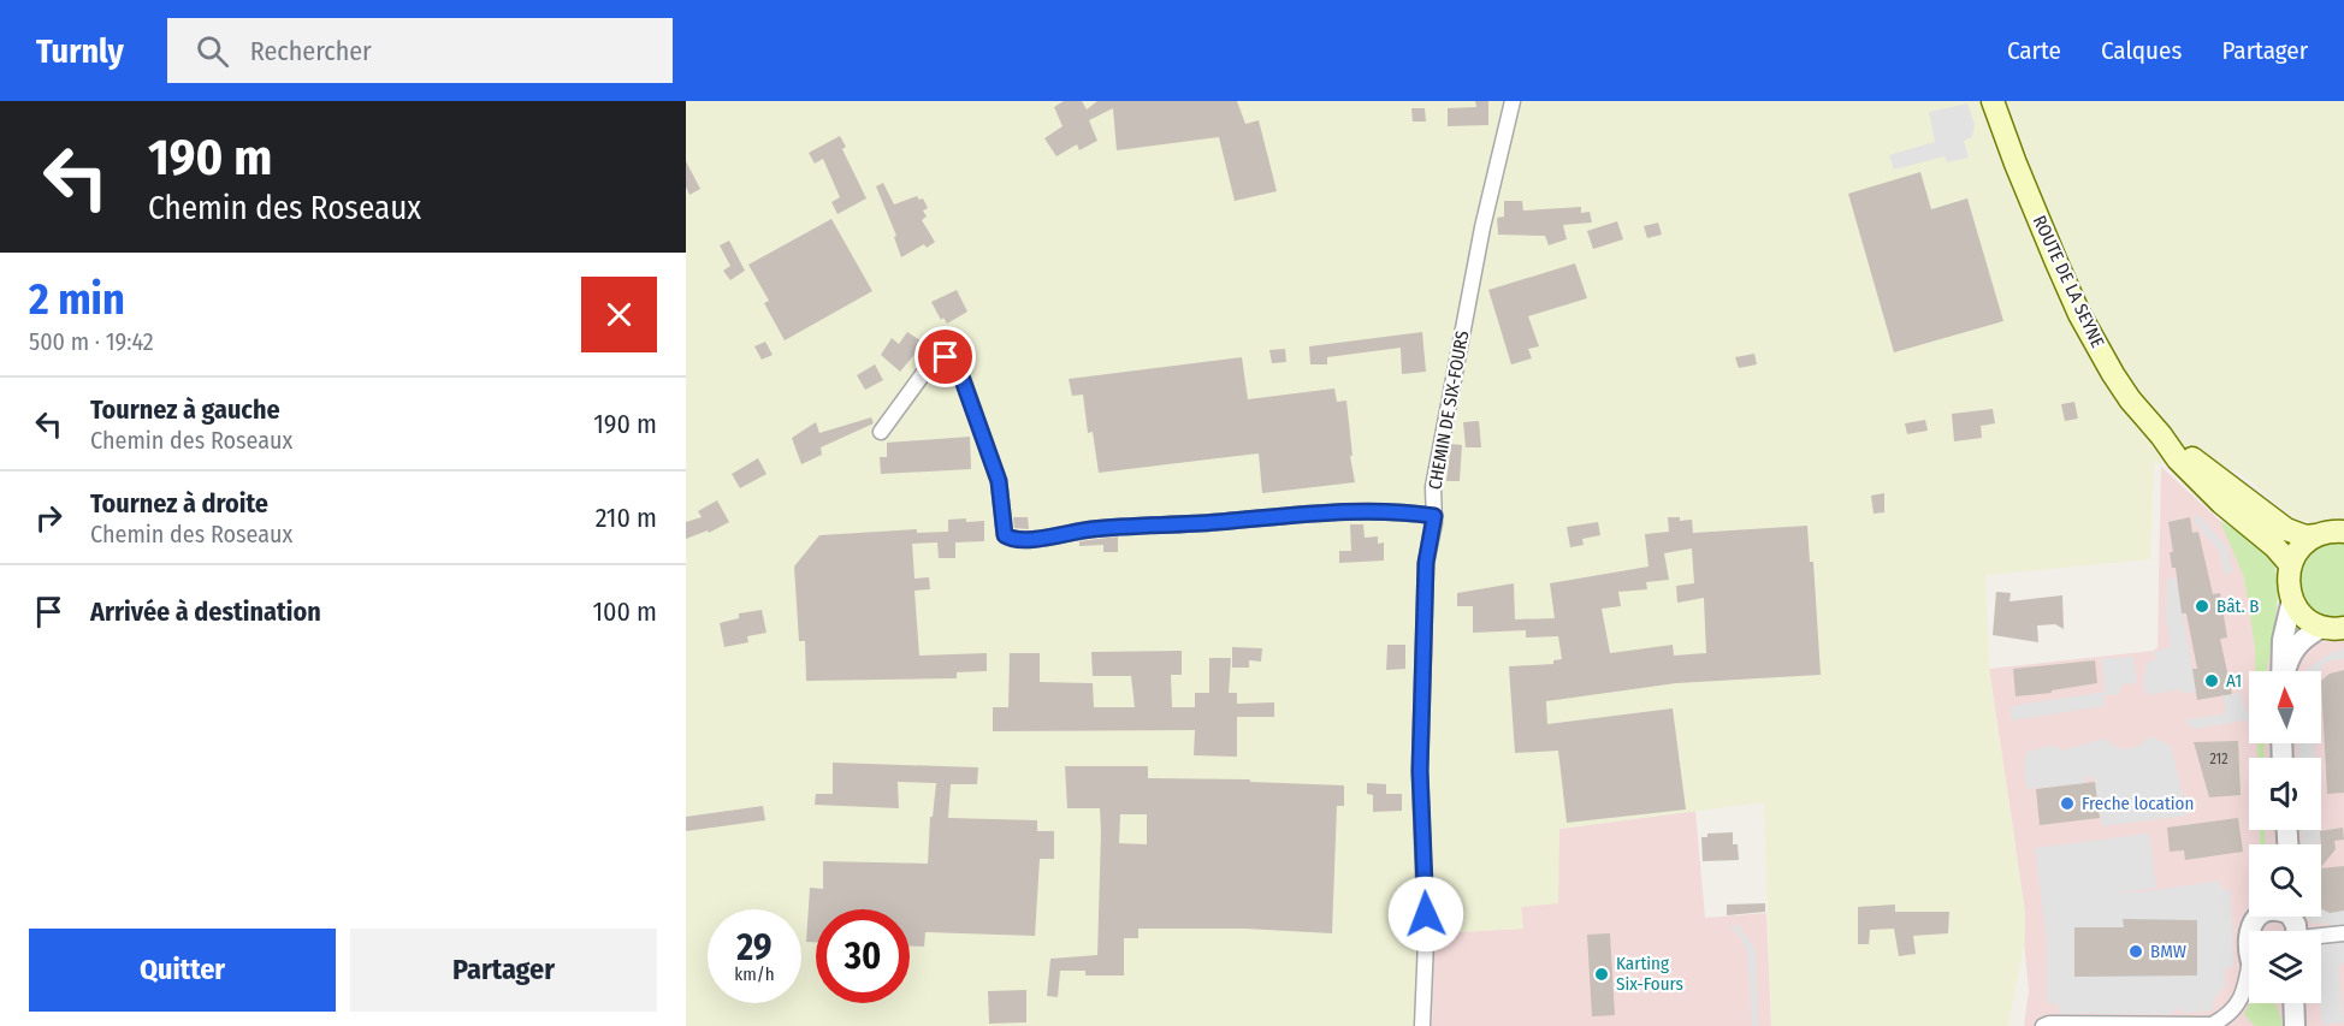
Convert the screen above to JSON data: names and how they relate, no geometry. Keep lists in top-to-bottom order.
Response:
{
  "streets": {
    "main road": ["ROUTE DE LA SEYNE"],
    "street": ["CHEMIN DE SIX-FOURS"]
  },
  "places": [
    "Bât. B",
    "A1",
    "Freche location",
    "BMW",
    "Karting Six-Fours"
  ],
  "house_numbers": ["212"],
  "north": "top",
  "page": {
    "header": "Turnly",
    "search": "Rechercher",
    "nav": ["Carte", "Calques", "Partager"],
    "turn": ["190 m", "Chemin des Roseaux"],
    "heading": ["2 min", "500 m · 19:42"],
    "list": [
      {
        "name": "Tournez à gauche",
        "note": "Chemin des Roseaux",
        "value": "190 m"
      },
      {
        "name": "Tournez à droite",
        "note": "Chemin des Roseaux",
        "value": "210 m"
      },
      {
        "name": "Arrivée à destination",
        "value": "100 m"
      }
    ],
    "speed": "29 km/h",
    "limit": "30",
    "buttons": ["Quitter", "Partager"]
  }
}
